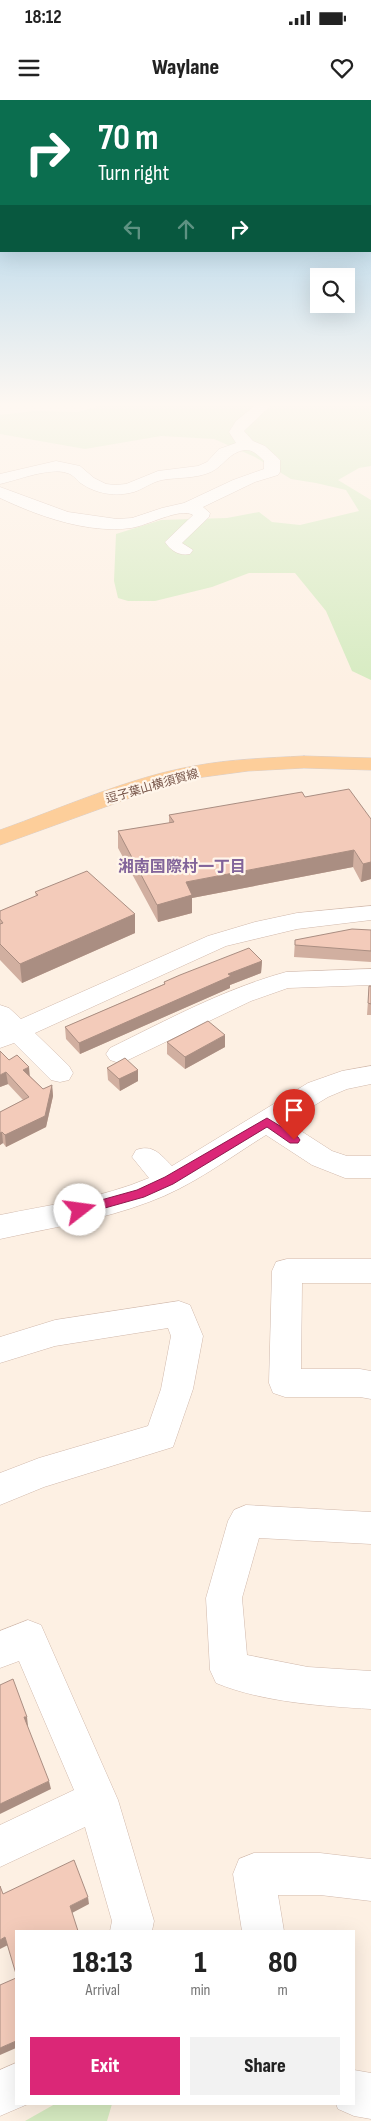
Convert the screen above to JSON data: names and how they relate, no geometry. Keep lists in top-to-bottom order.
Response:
{
  "streets": {
    "main road": ["逗子葉山横須賀線"]
  },
  "districts": ["湘南国際村一丁目"],
  "page": {
    "status": "18:12",
    "header": "Waylane",
    "turn": ["70 m", "Turn right"],
    "eta": [
      "18:13",
      "Arrival",
      "1",
      "min",
      "80",
      "m"
    ],
    "buttons": ["Exit", "Share"]
  }
}
